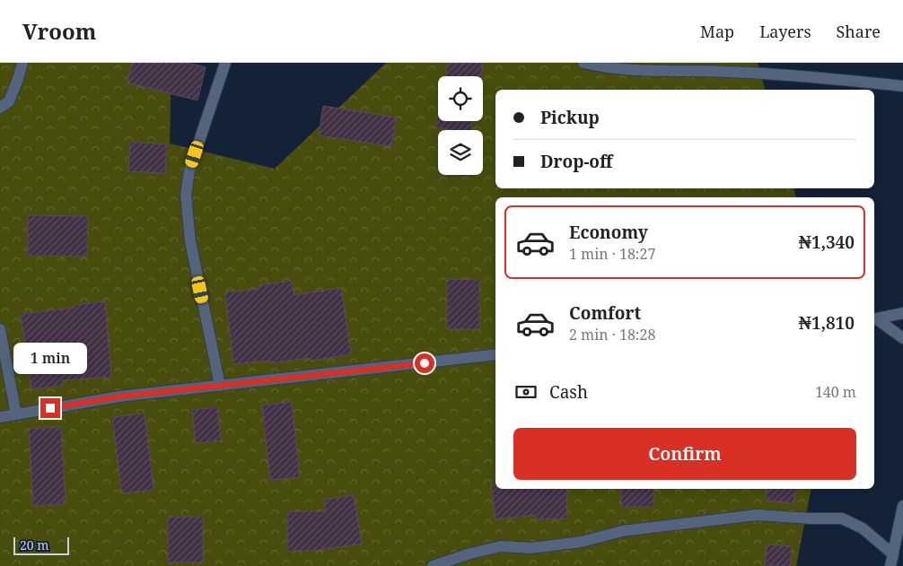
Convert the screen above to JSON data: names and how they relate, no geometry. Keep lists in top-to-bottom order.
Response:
{
  "scale_bar": "20 m",
  "page": {
    "header": "Vroom",
    "nav": ["Map", "Layers", "Share"],
    "banner": ["Pickup", "Drop-off"],
    "list": [
      {
        "name": "Economy",
        "note": "1 min · 18:27",
        "value": "₦1,340"
      },
      {
        "name": "Comfort",
        "note": "2 min · 18:28",
        "value": "₦1,810"
      }
    ],
    "bubble": "1 min",
    "pay": ["Cash", "140 m"],
    "buttons": "Confirm",
    "scale": "20 m"
  }
}
